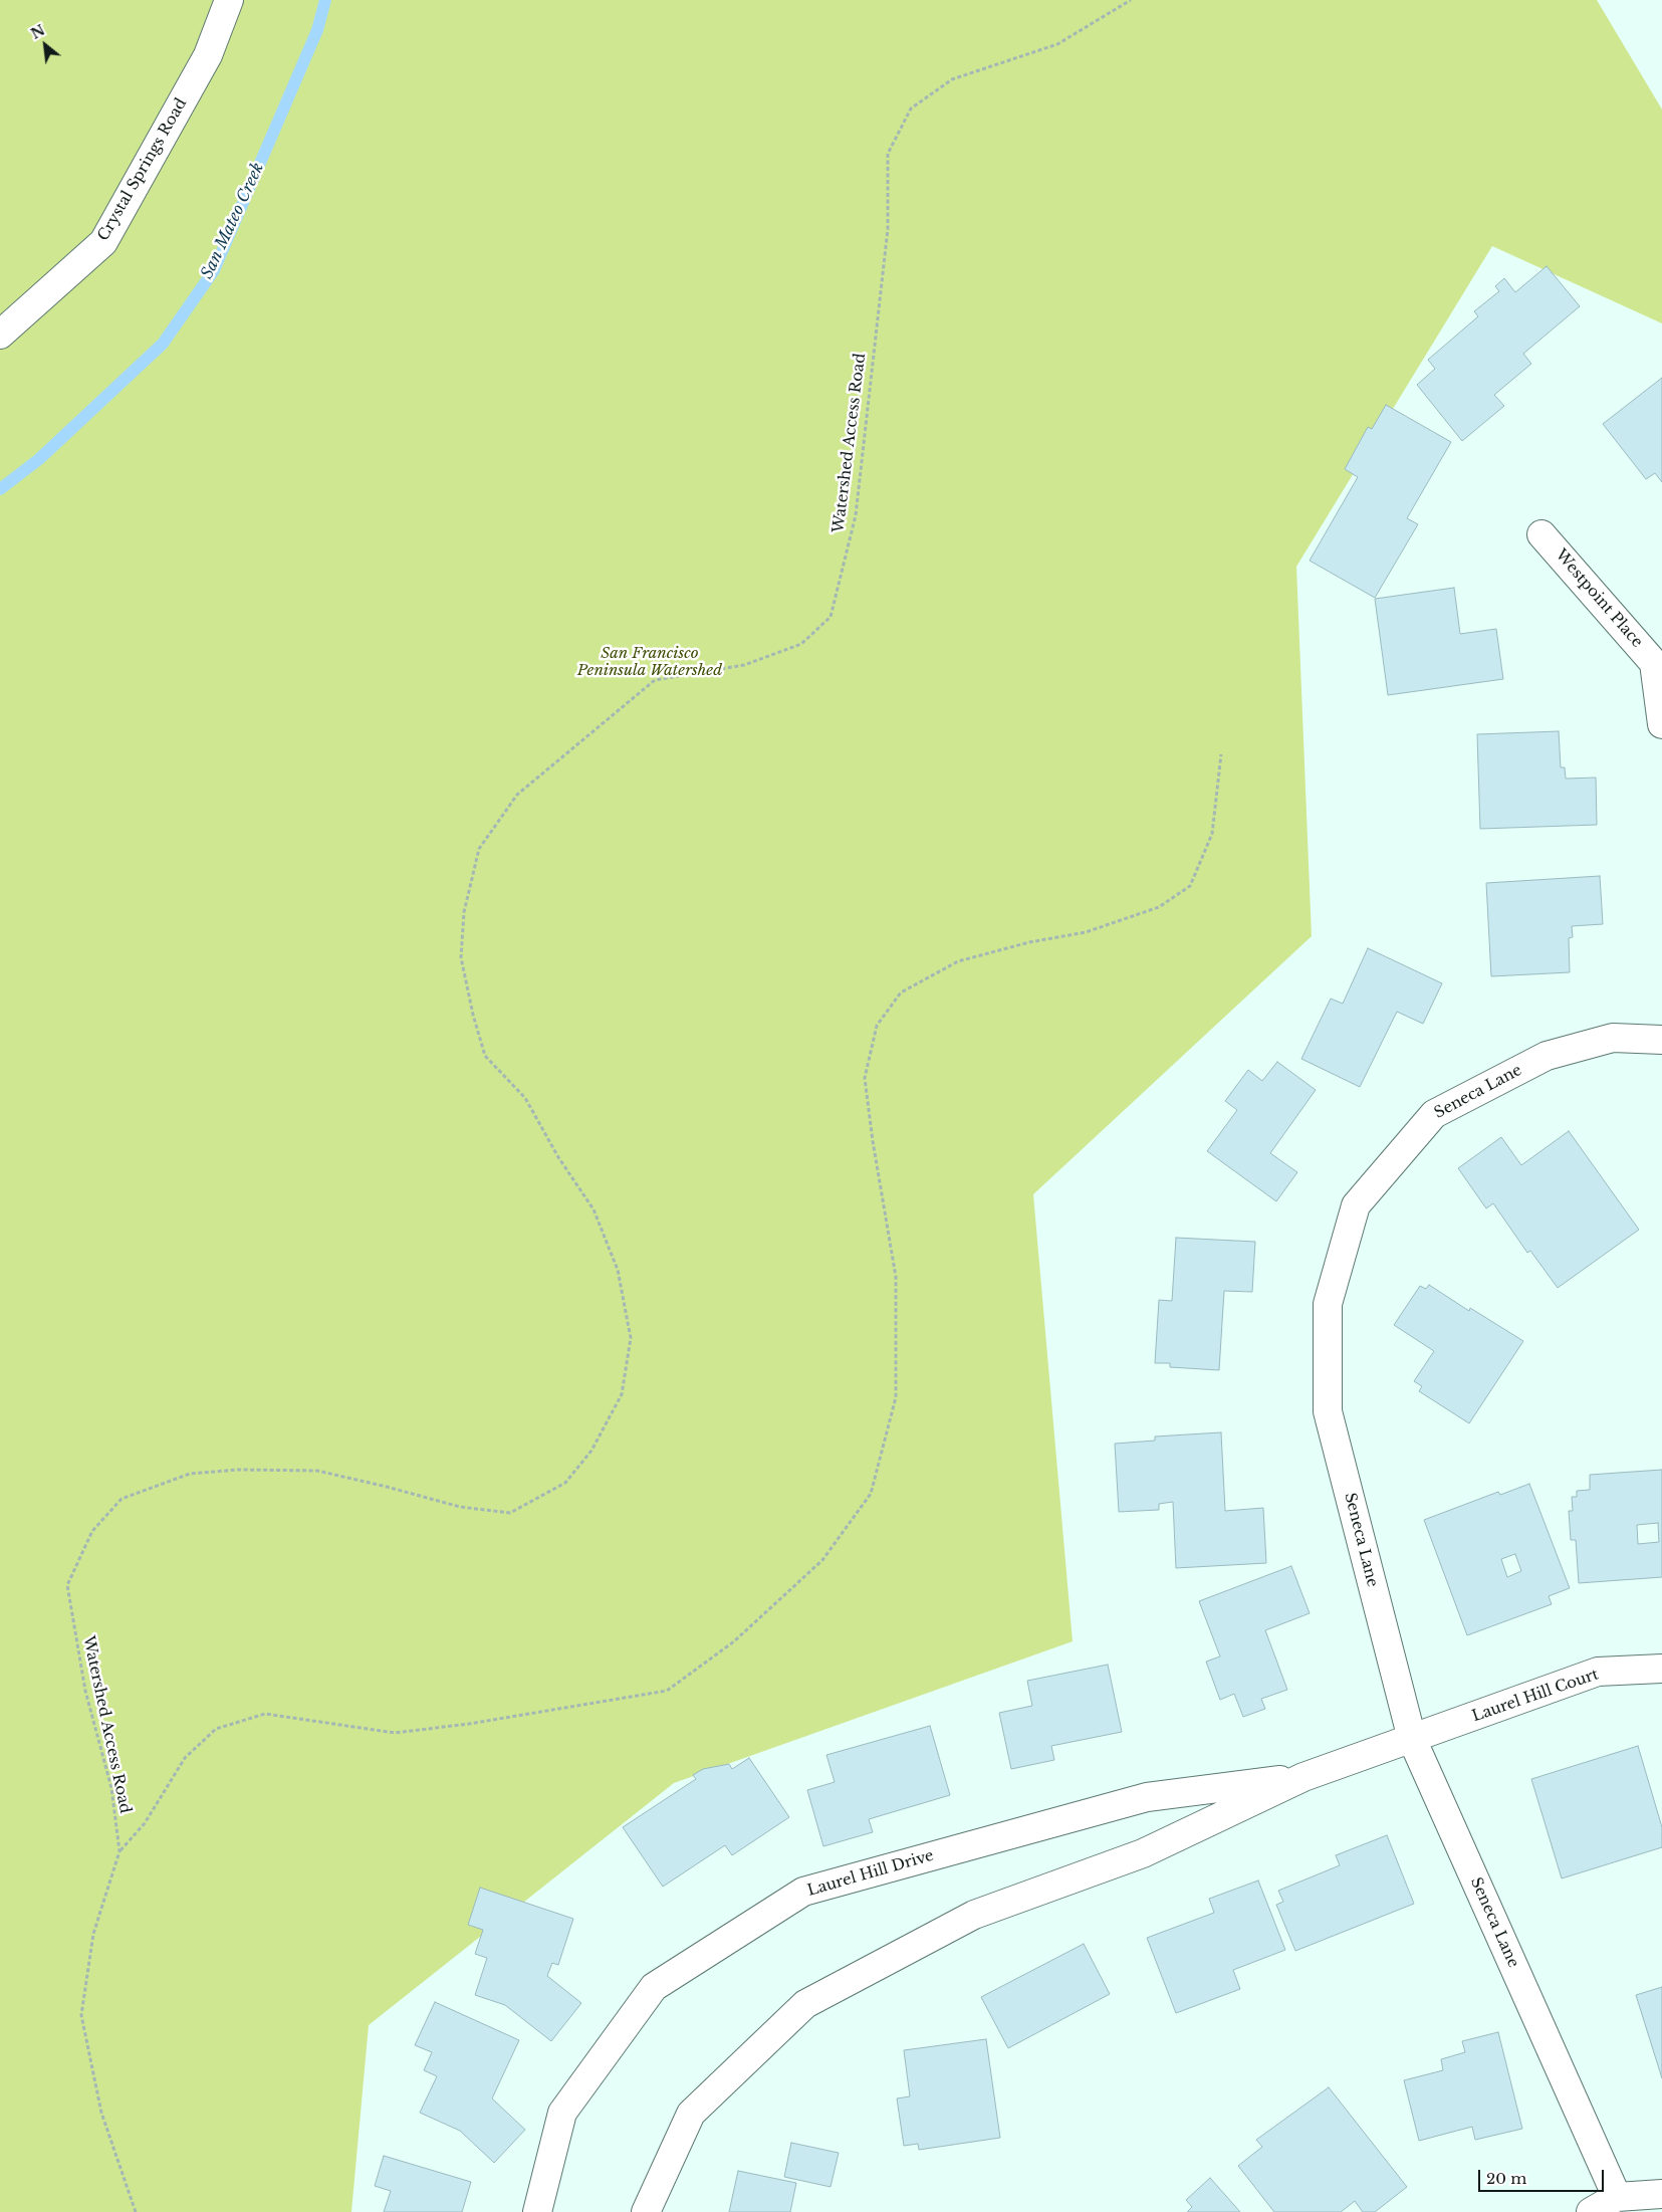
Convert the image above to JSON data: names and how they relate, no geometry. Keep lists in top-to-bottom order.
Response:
{
  "streets": {
    "street": [
      "Crystal Springs Road",
      "Westpoint Place",
      "Seneca Lane",
      "Laurel Hill Court",
      "Laurel Hill Drive"
    ],
    "path": ["Watershed Access Road"]
  },
  "crossings": [
    ["Seneca Lane", "Laurel Hill Court"],
    ["Seneca Lane", "Laurel Hill Drive"],
    ["Laurel Hill Court", "Laurel Hill Drive"]
  ],
  "water": ["San Mateo Creek"],
  "parks": ["San Francisco Peninsula Watershed"],
  "scale_bar": "20 m",
  "north": "top left"
}
